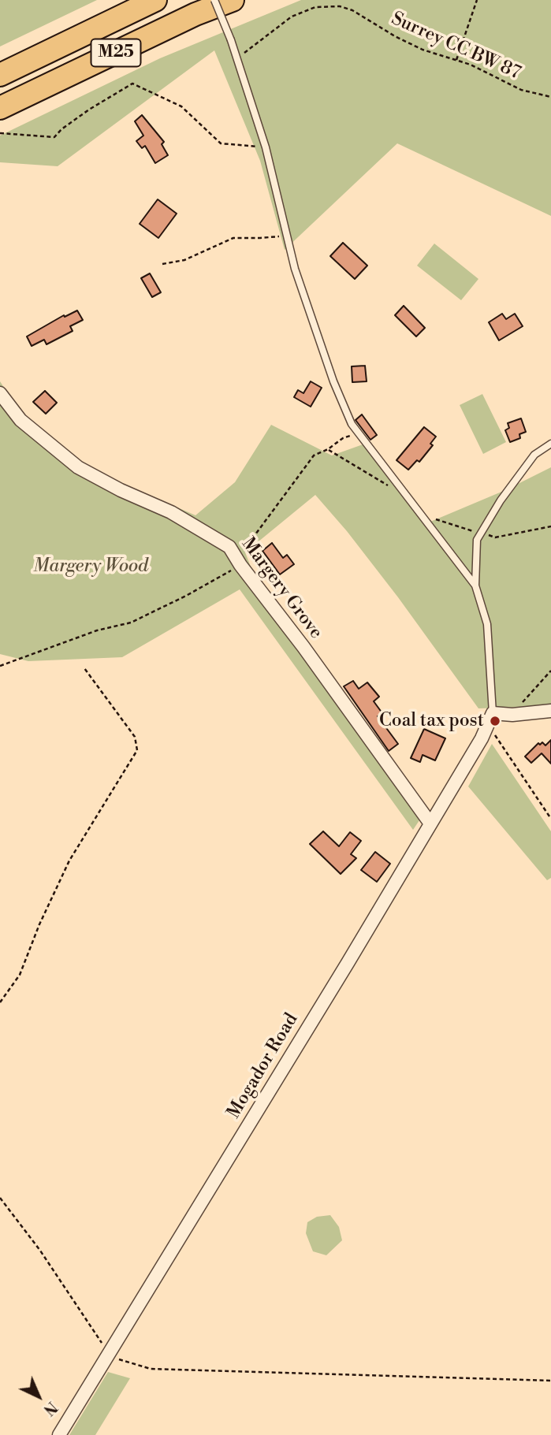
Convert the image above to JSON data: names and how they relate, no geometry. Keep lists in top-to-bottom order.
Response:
{
  "streets": {
    "highway": ["M25"],
    "street": ["Margery Grove", "Mogador Road"],
    "path": ["Surrey CC BW 87"]
  },
  "crossings": [
    ["Margery Grove", "Mogador Road"]
  ],
  "parks": ["Margery Wood"],
  "places": ["Coal tax post"],
  "north": "bottom right"
}
